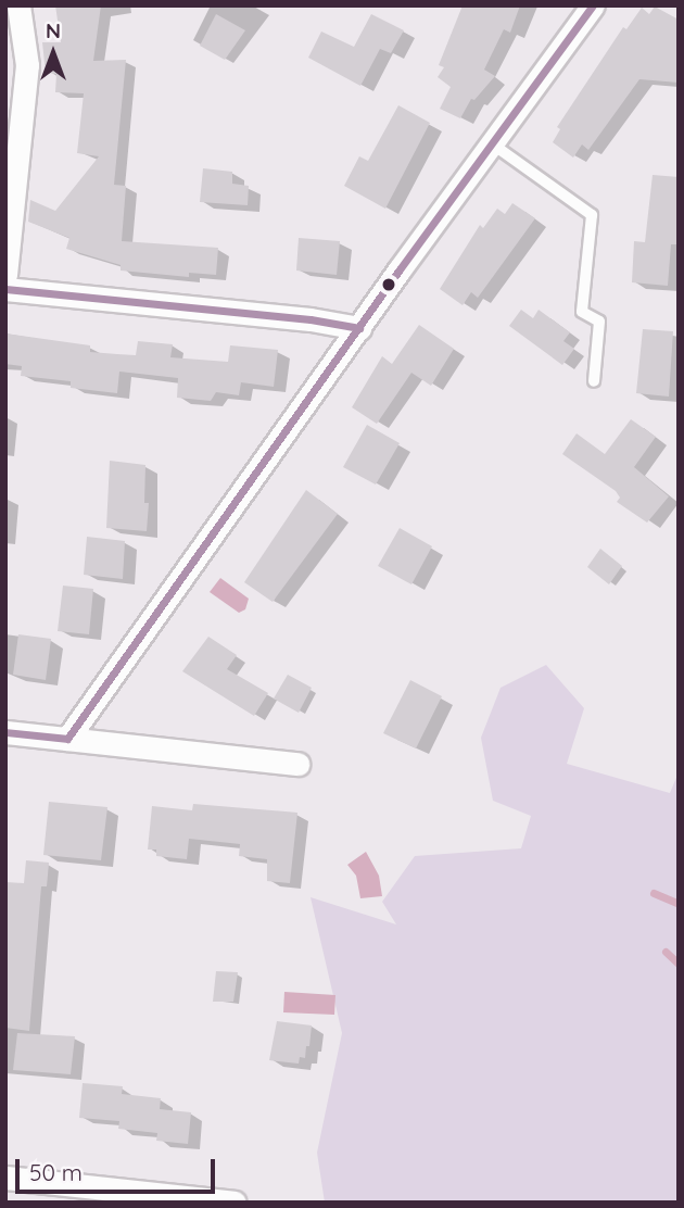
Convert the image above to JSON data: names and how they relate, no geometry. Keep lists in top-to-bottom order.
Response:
{
  "scale_bar": "50 m",
  "north": "top"
}
